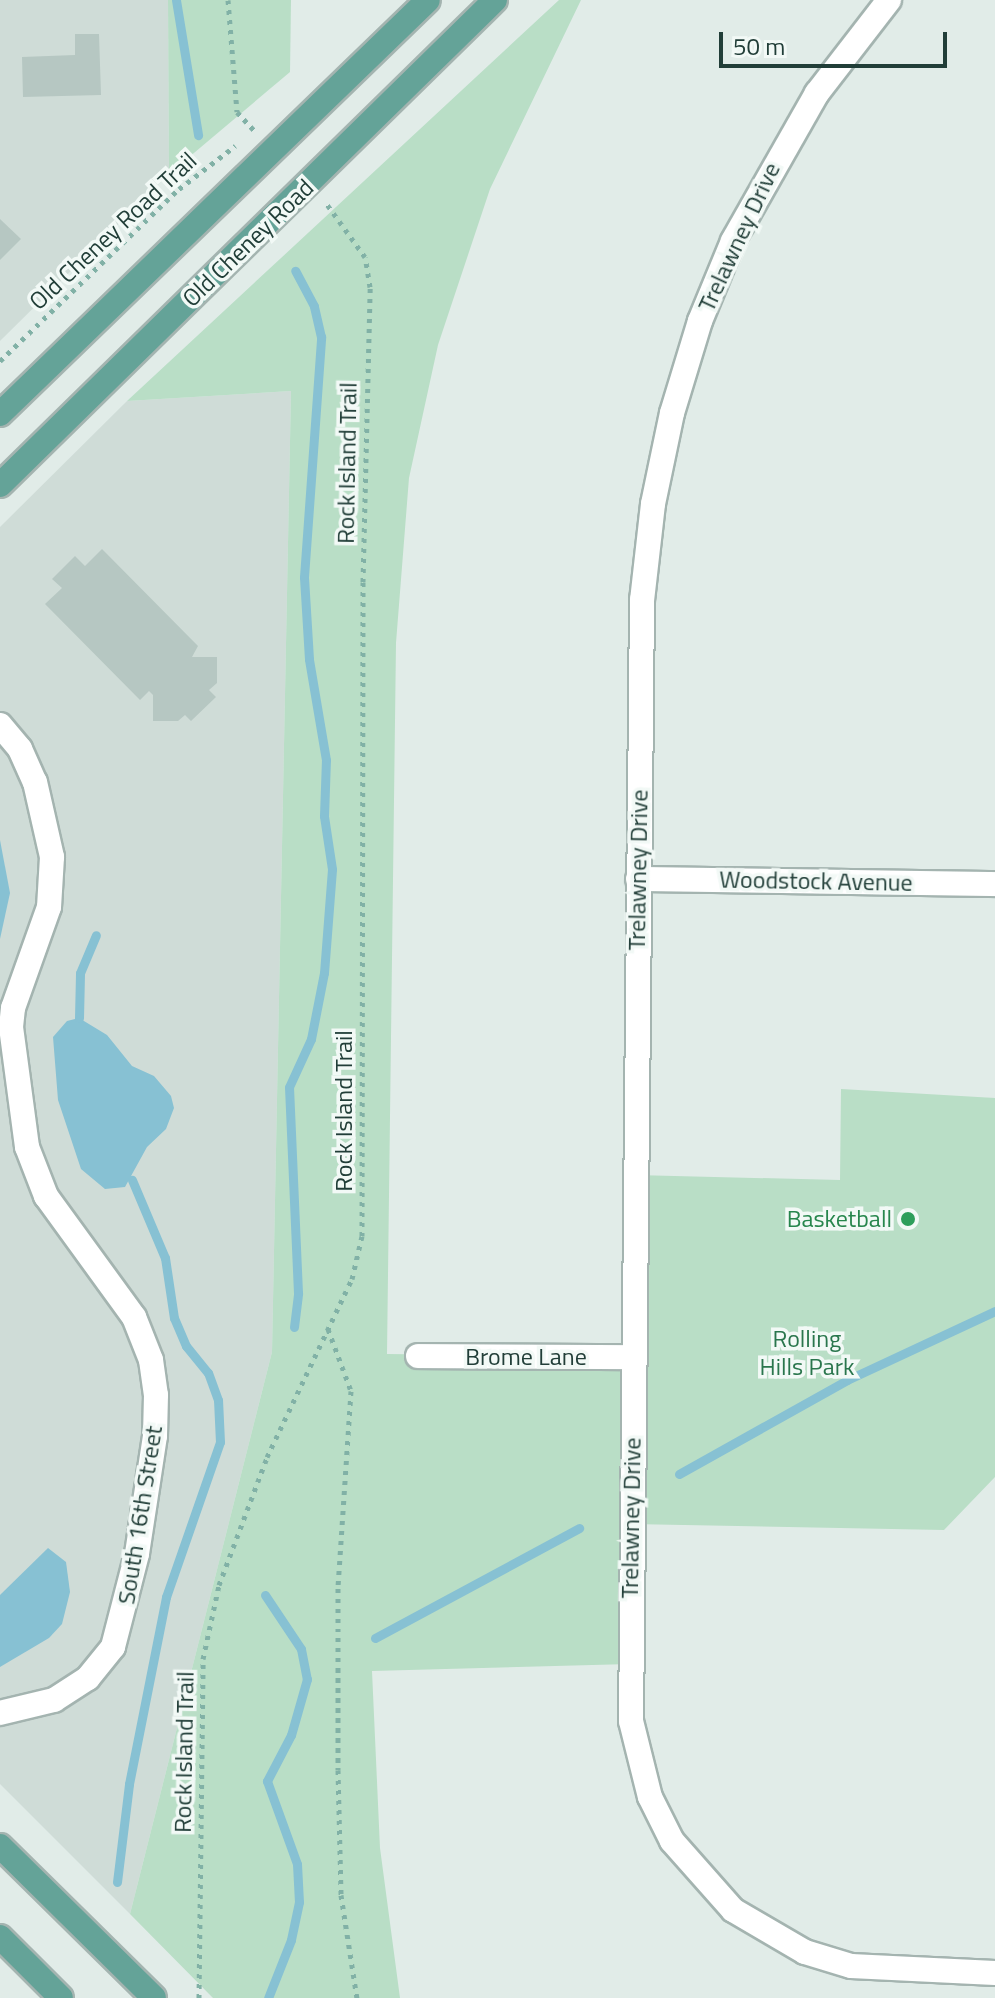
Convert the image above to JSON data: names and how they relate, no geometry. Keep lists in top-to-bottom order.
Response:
{
  "streets": {
    "main road": ["Old Cheney Road"],
    "street": [
      "Trelawney Drive",
      "Woodstock Avenue",
      "Brome Lane",
      "South 16th Street"
    ],
    "path": ["Old Cheney Road Trail", "Rock Island Trail"]
  },
  "crossings": [
    ["Trelawney Drive", "Woodstock Avenue"],
    ["Trelawney Drive", "Brome Lane"]
  ],
  "parks": ["Rolling Hills Park"],
  "places": ["Basketball"],
  "scale_bar": "50 m"
}
